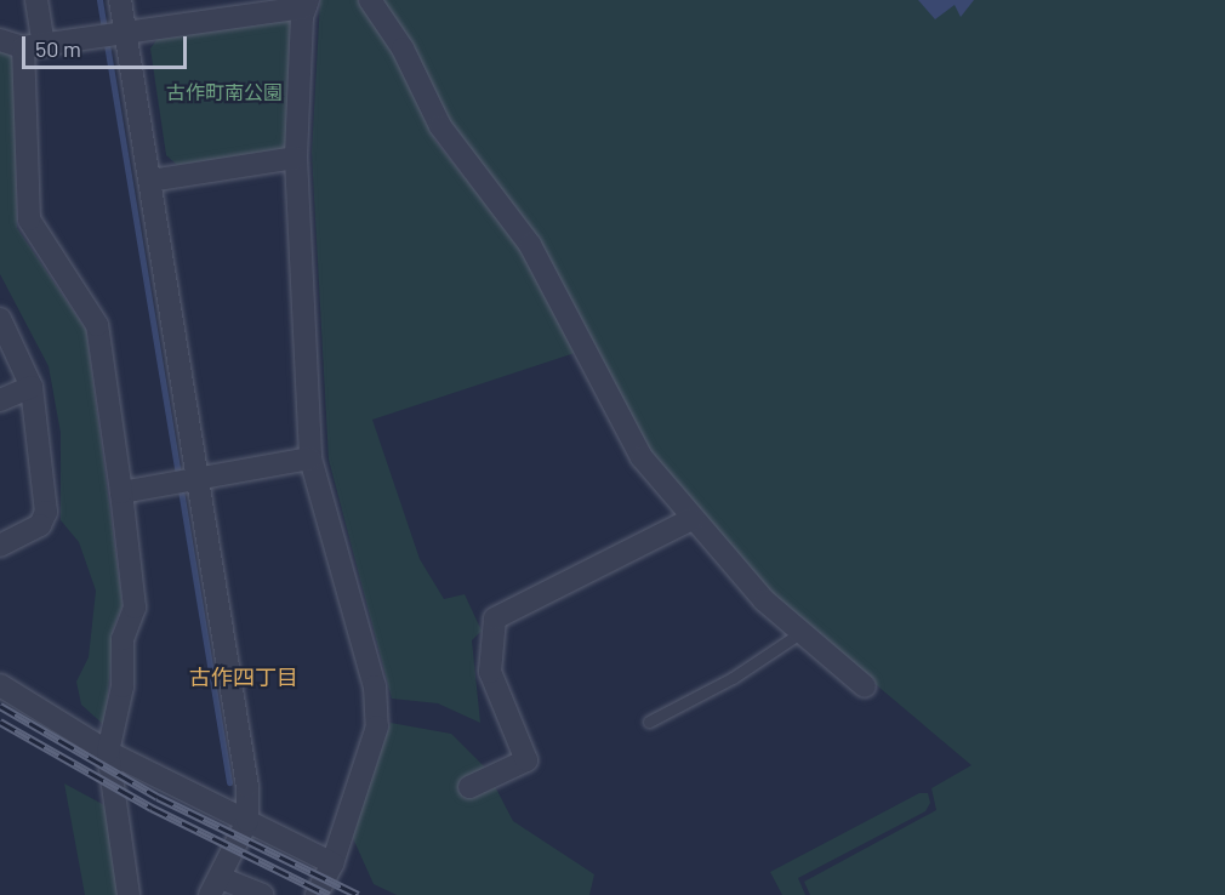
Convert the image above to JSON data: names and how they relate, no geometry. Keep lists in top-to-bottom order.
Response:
{
  "districts": ["古作四丁目"],
  "parks": ["古作町南公園"],
  "scale_bar": "50 m"
}
